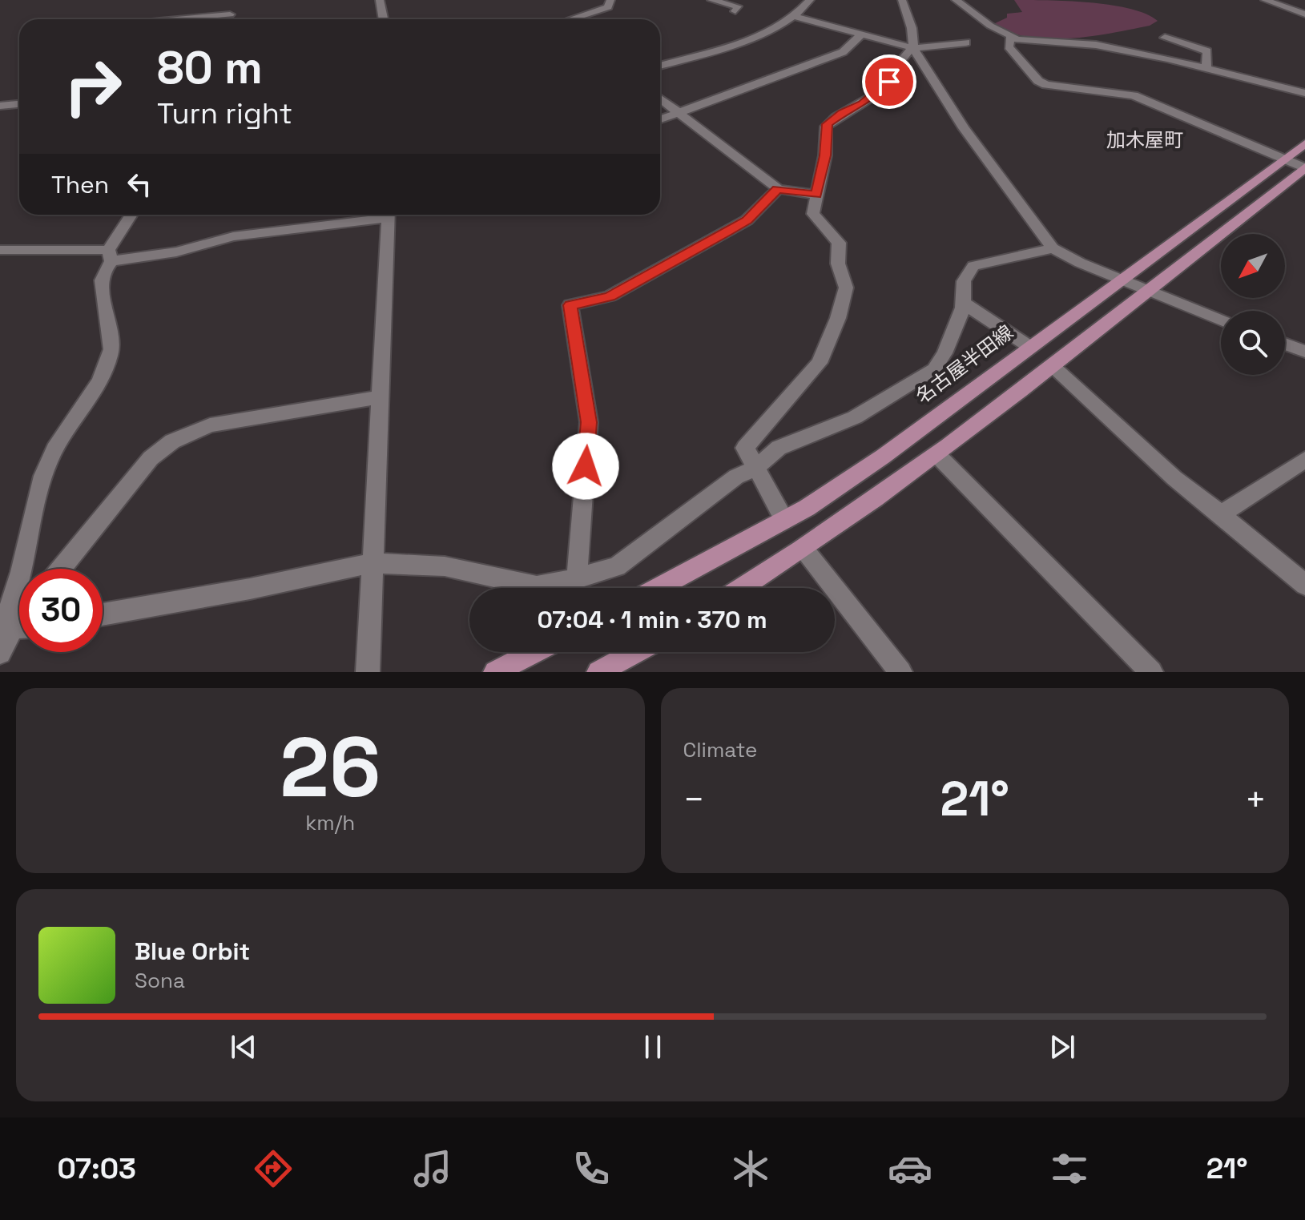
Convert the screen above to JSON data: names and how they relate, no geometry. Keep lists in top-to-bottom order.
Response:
{
  "streets": {
    "main road": ["名古屋半田線"]
  },
  "districts": ["加木屋町"],
  "north": "bottom left",
  "page": {
    "turn": ["80 m", "Turn right"],
    "then": "Then",
    "limit": "30",
    "trip": "07:04 · 1 min · 370 m",
    "tile": [
      ["26", "km/h"],
      "Climate"
    ],
    "heat": ["−", "21°", "+"],
    "song": ["Blue Orbit", "Sona"],
    "tabs": ["07:03", "21°"]
  }
}
